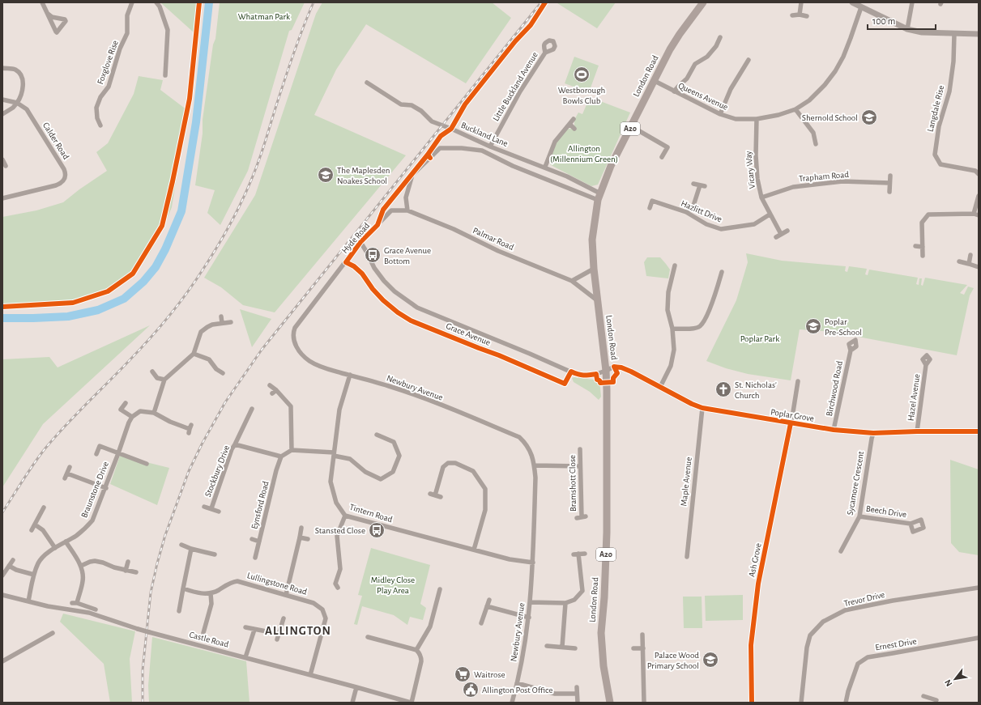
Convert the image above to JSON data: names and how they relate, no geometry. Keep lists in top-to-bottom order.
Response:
{
  "streets": {
    "main road": ["London Road", "A20"],
    "street": [
      "Foxglove Rise",
      "Little Buckland Avenue",
      "Queens Avenue",
      "Langdale Rise",
      "Buckland Lane",
      "Calder Road",
      "Vicary Way",
      "Trapham Road",
      "Hazlitt Drive",
      "Hyde Road",
      "Palmar Road",
      "Grace Avenue",
      "Newbury Avenue",
      "Birchwood Road",
      "Hazel Avenue",
      "Poplar Grove",
      "Stockbury Drive",
      "Maple Avenue",
      "Bramshott Close",
      "Sycamore Crescent",
      "Braunstone Drive",
      "Eynsford Road",
      "Beech Drive",
      "Tintern Road",
      "Ash Grove",
      "Lullingstone Road",
      "Trevor Drive",
      "Castle Road",
      "Ernest Drive"
    ]
  },
  "crossings": [
    ["London Road", "Queens Avenue"],
    ["London Road", "Buckland Lane"],
    ["London Road", "Palmar Road"],
    ["London Road", "Grace Avenue"],
    ["London Road", "Poplar Grove"],
    ["Little Buckland Avenue", "Buckland Lane"],
    ["Queens Avenue", "Vicary Way"],
    ["Buckland Lane", "Hyde Road"],
    ["Buckland Lane", "Palmar Road"],
    ["Vicary Way", "Trapham Road"],
    ["Vicary Way", "Hazlitt Drive"],
    ["Hyde Road", "Palmar Road"],
    ["Hyde Road", "Grace Avenue"],
    ["Hyde Road", "Newbury Avenue"],
    ["Grace Avenue", "Poplar Grove"],
    ["Newbury Avenue", "Tintern Road"],
    ["Birchwood Road", "Poplar Grove"],
    ["Hazel Avenue", "Poplar Grove"],
    ["Poplar Grove", "Maple Avenue"],
    ["Poplar Grove", "Sycamore Crescent"],
    ["Poplar Grove", "Ash Grove"],
    ["Stockbury Drive", "Eynsford Road"],
    ["Sycamore Crescent", "Beech Drive"],
    ["Braunstone Drive", "Castle Road"],
    ["Lullingstone Road", "Castle Road"]
  ],
  "districts": ["ALLINGTON"],
  "parks": [
    "Whatman Park",
    "Allington (Millennium Green)",
    "Poplar Park",
    "Midley Close Play Area"
  ],
  "places": {
    "sports": ["Westborough Bowls Club"],
    "school or university": [
      "Shernold School",
      "The Maplesden Noakes School",
      "Poplar Pre-School",
      "Palace Wood Primary School"
    ],
    "bus stop": ["Grace Avenue Bottom", "Stansted Close"],
    "church": ["St. Nicholas' Church"],
    "supermarket": ["Waitrose"],
    "public building": ["Allington Post Office"]
  },
  "scale_bar": "100 m",
  "north": "bottom left"
}
